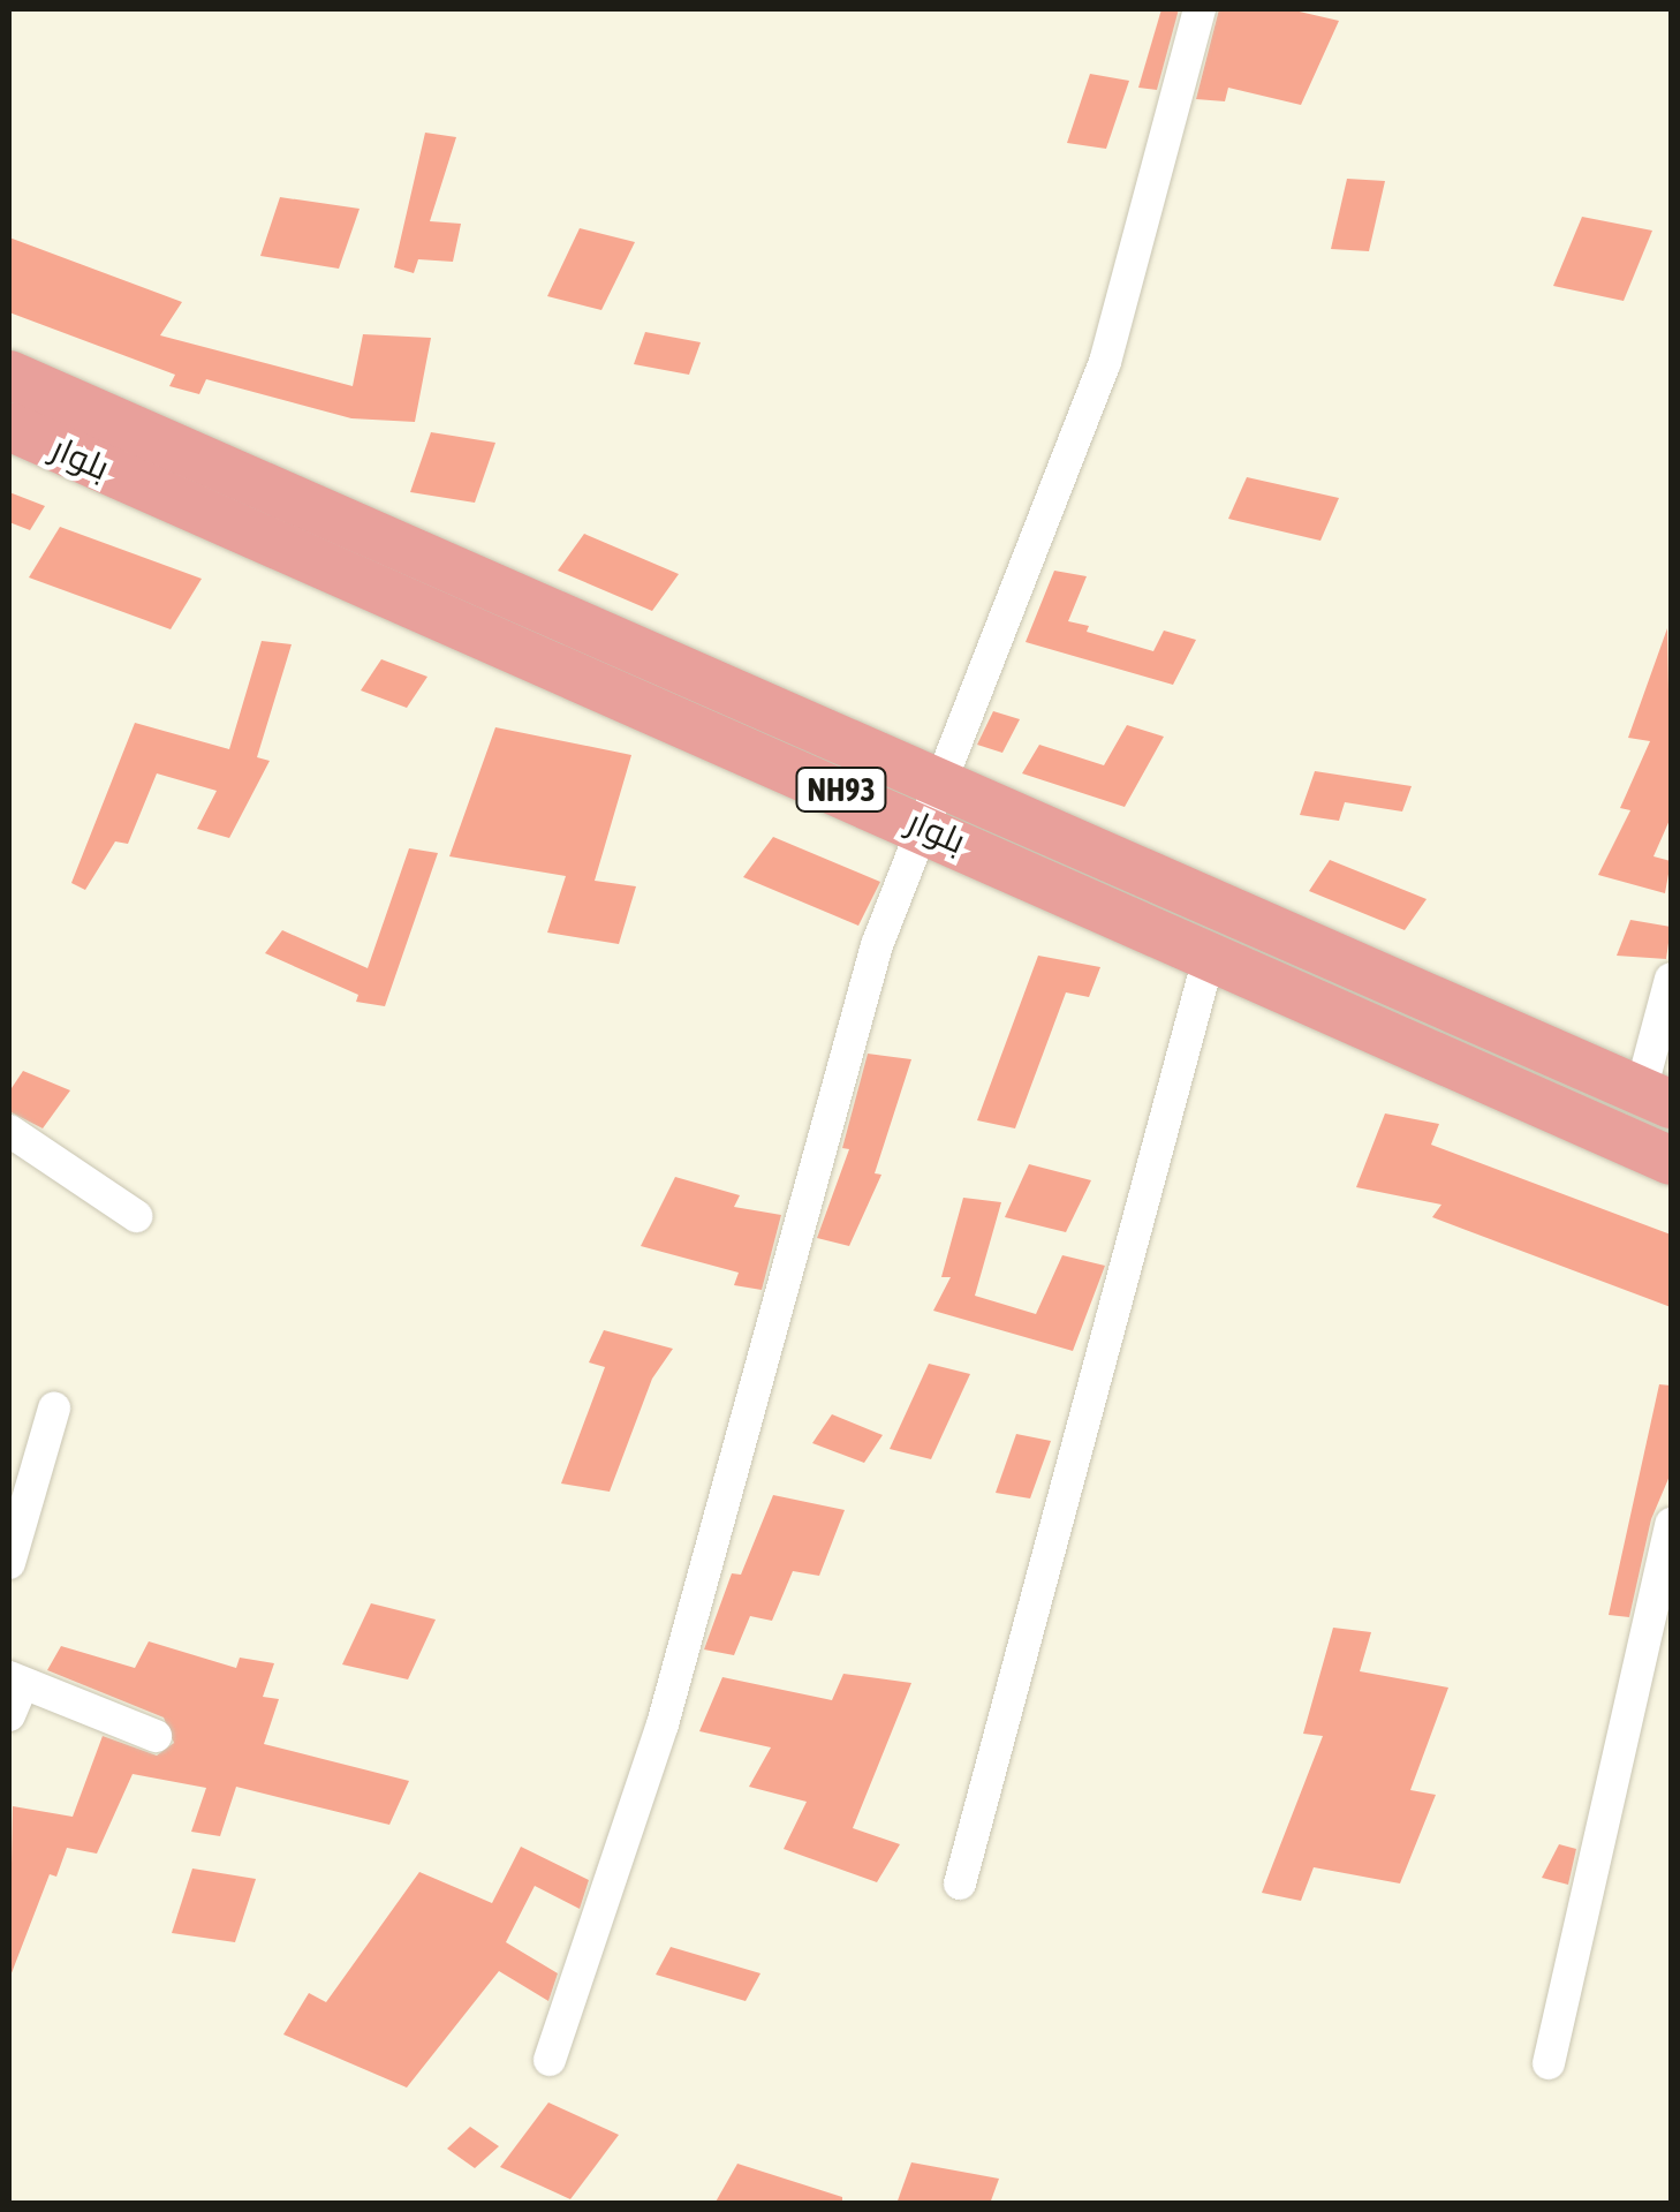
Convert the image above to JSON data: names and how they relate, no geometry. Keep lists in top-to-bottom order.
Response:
{
  "streets": {
    "main road": ["بلوار", "NH93"]
  }
}
